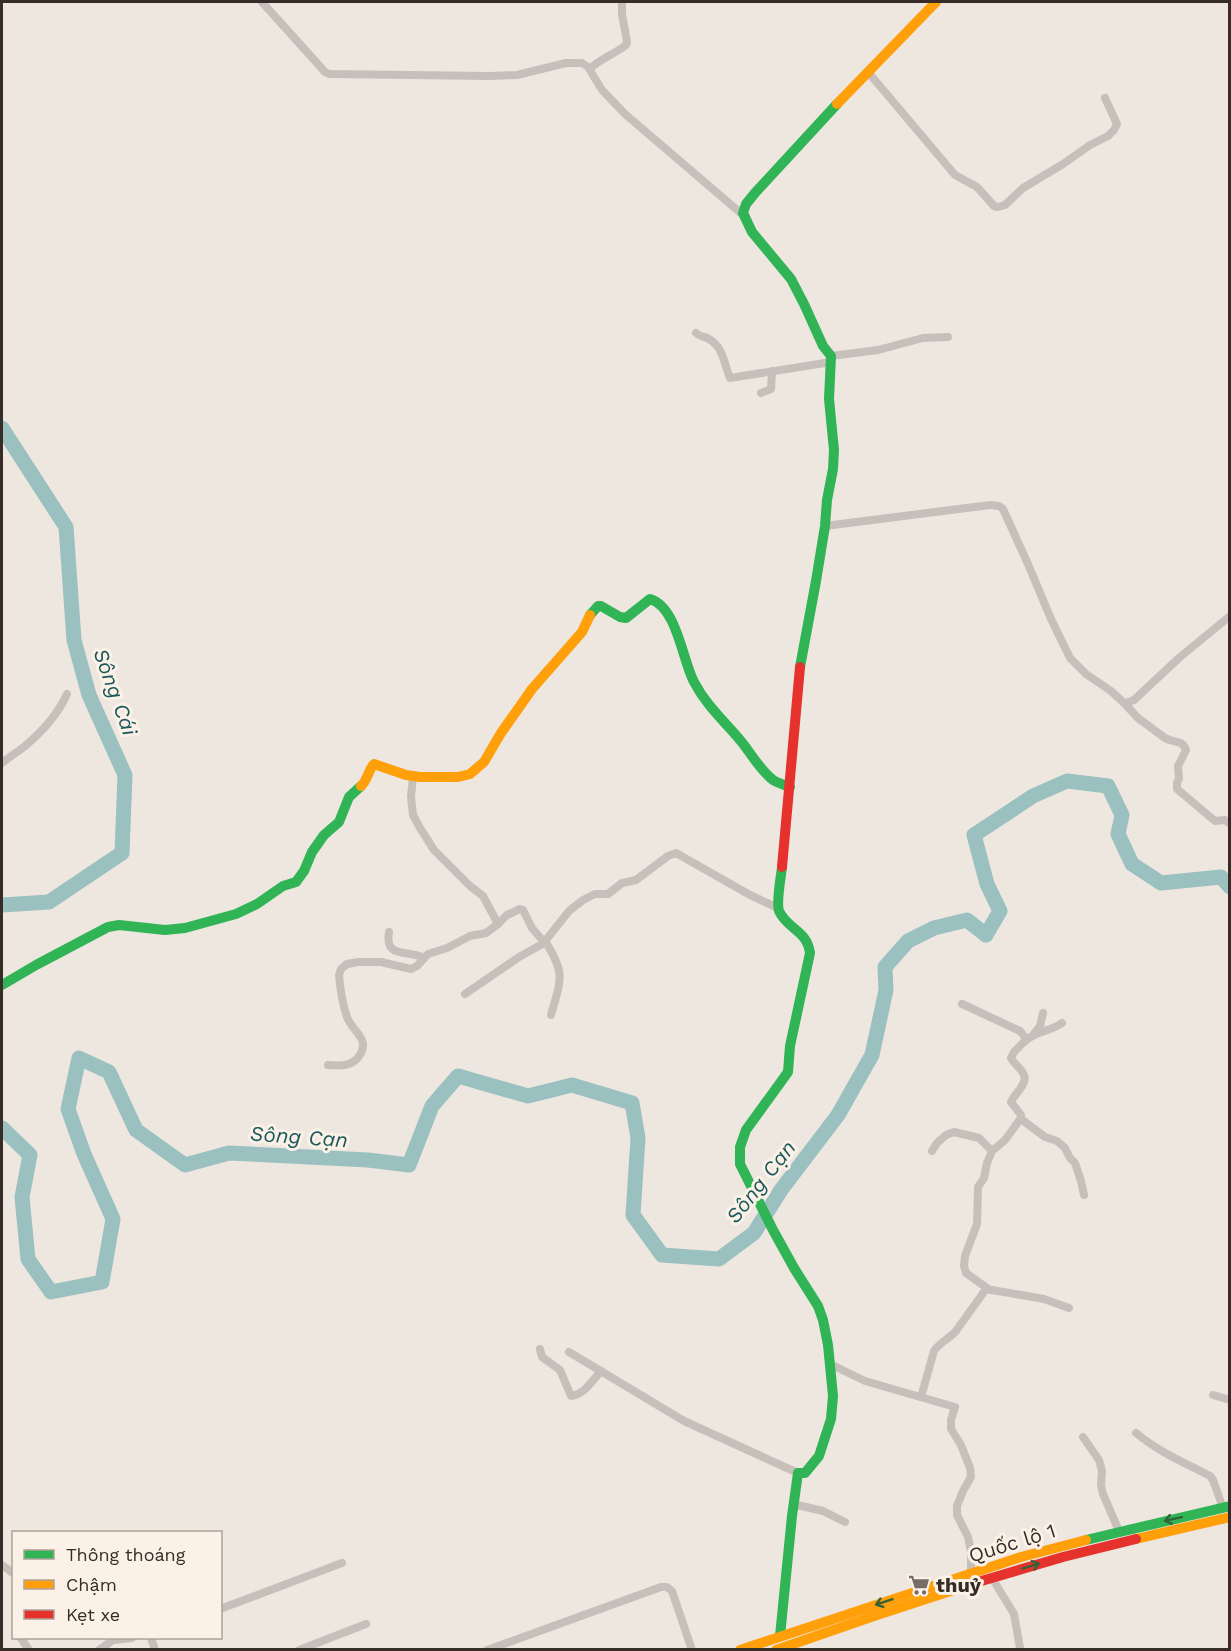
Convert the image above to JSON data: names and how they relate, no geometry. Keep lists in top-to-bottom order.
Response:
{
  "streets": {
    "main road": ["Quốc lộ 1"]
  },
  "water": ["Sông Cái", "Sông Cạn"],
  "places": {
    "supermarket": ["thuỷ"]
  },
  "legend": ["Thông thoáng", "Chậm", "Kẹt xe"]
}
